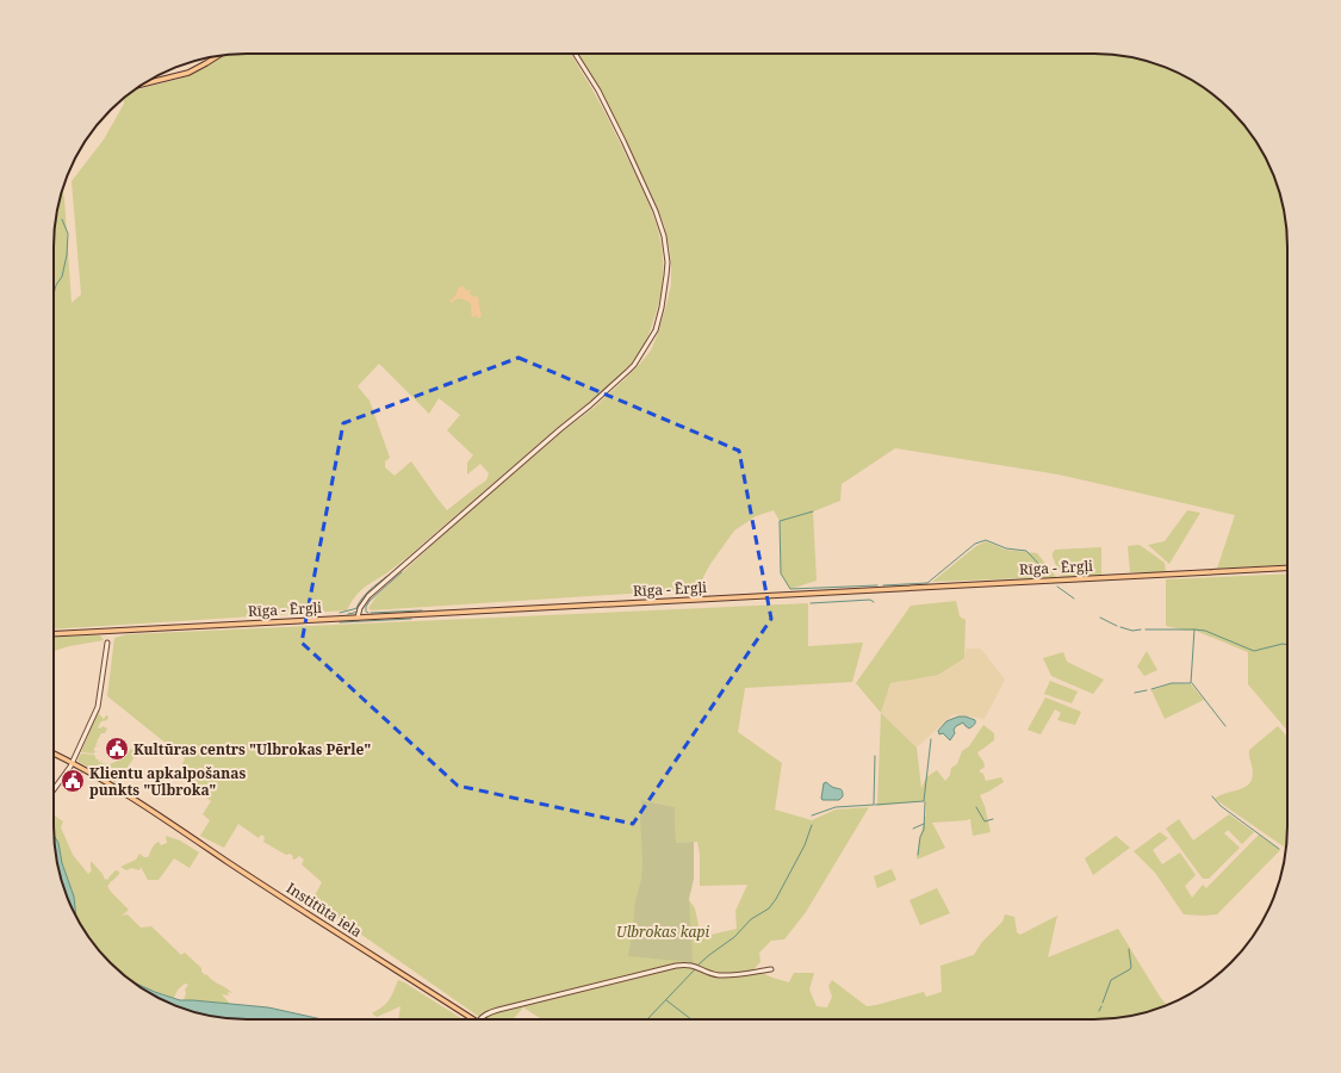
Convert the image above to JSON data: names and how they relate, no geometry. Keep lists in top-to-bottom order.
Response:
{
  "streets": {
    "main road": ["Rīga - Ērgļi", "Institūta iela"]
  },
  "parks": ["Ulbrokas kapi"],
  "places": {
    "public building": ["Kultūras centrs \"Ulbrokas Pērle\"", "Klientu apkalpošanas punkts \"Ulbroka\""]
  }
}
